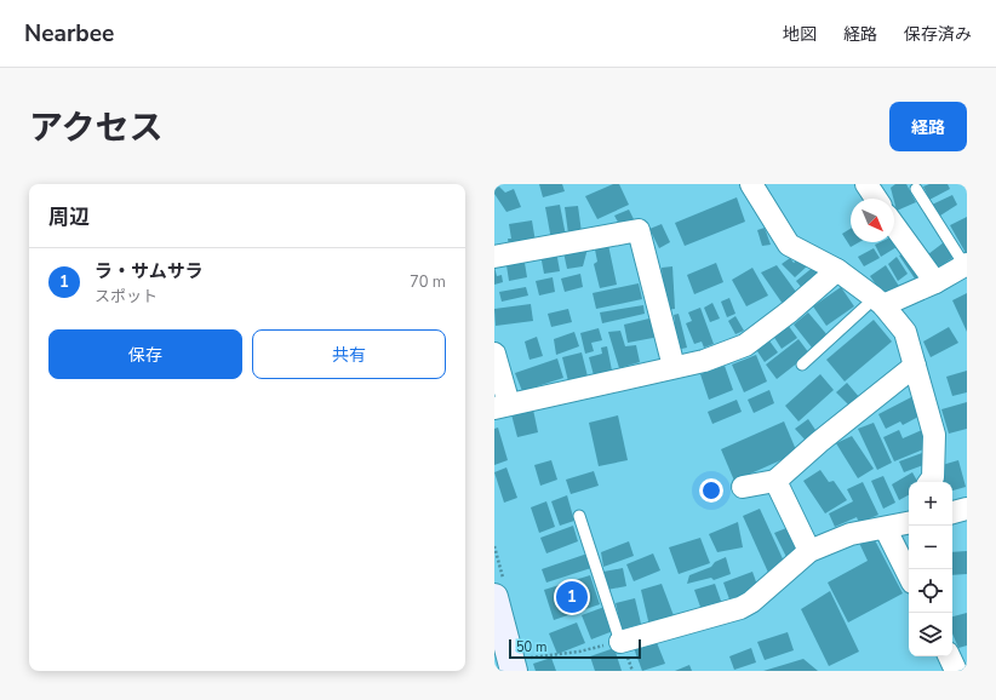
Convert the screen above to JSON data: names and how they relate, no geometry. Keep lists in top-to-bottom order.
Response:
{
  "scale_bar": "50 m",
  "north": "bottom right",
  "page": {
    "header": "Nearbee",
    "nav": ["地図", "経路", "保存済み"],
    "title": "アクセス",
    "buttons": [
      "経路",
      ["保存", "共有"]
    ],
    "heading": "周辺",
    "list": [
      {
        "mark": "1",
        "name": "ラ・サムサラ",
        "note": "スポット",
        "value": "70 m"
      }
    ],
    "map_buttons": ["+", "−"],
    "pins": "1",
    "scale": "50 m"
  }
}
